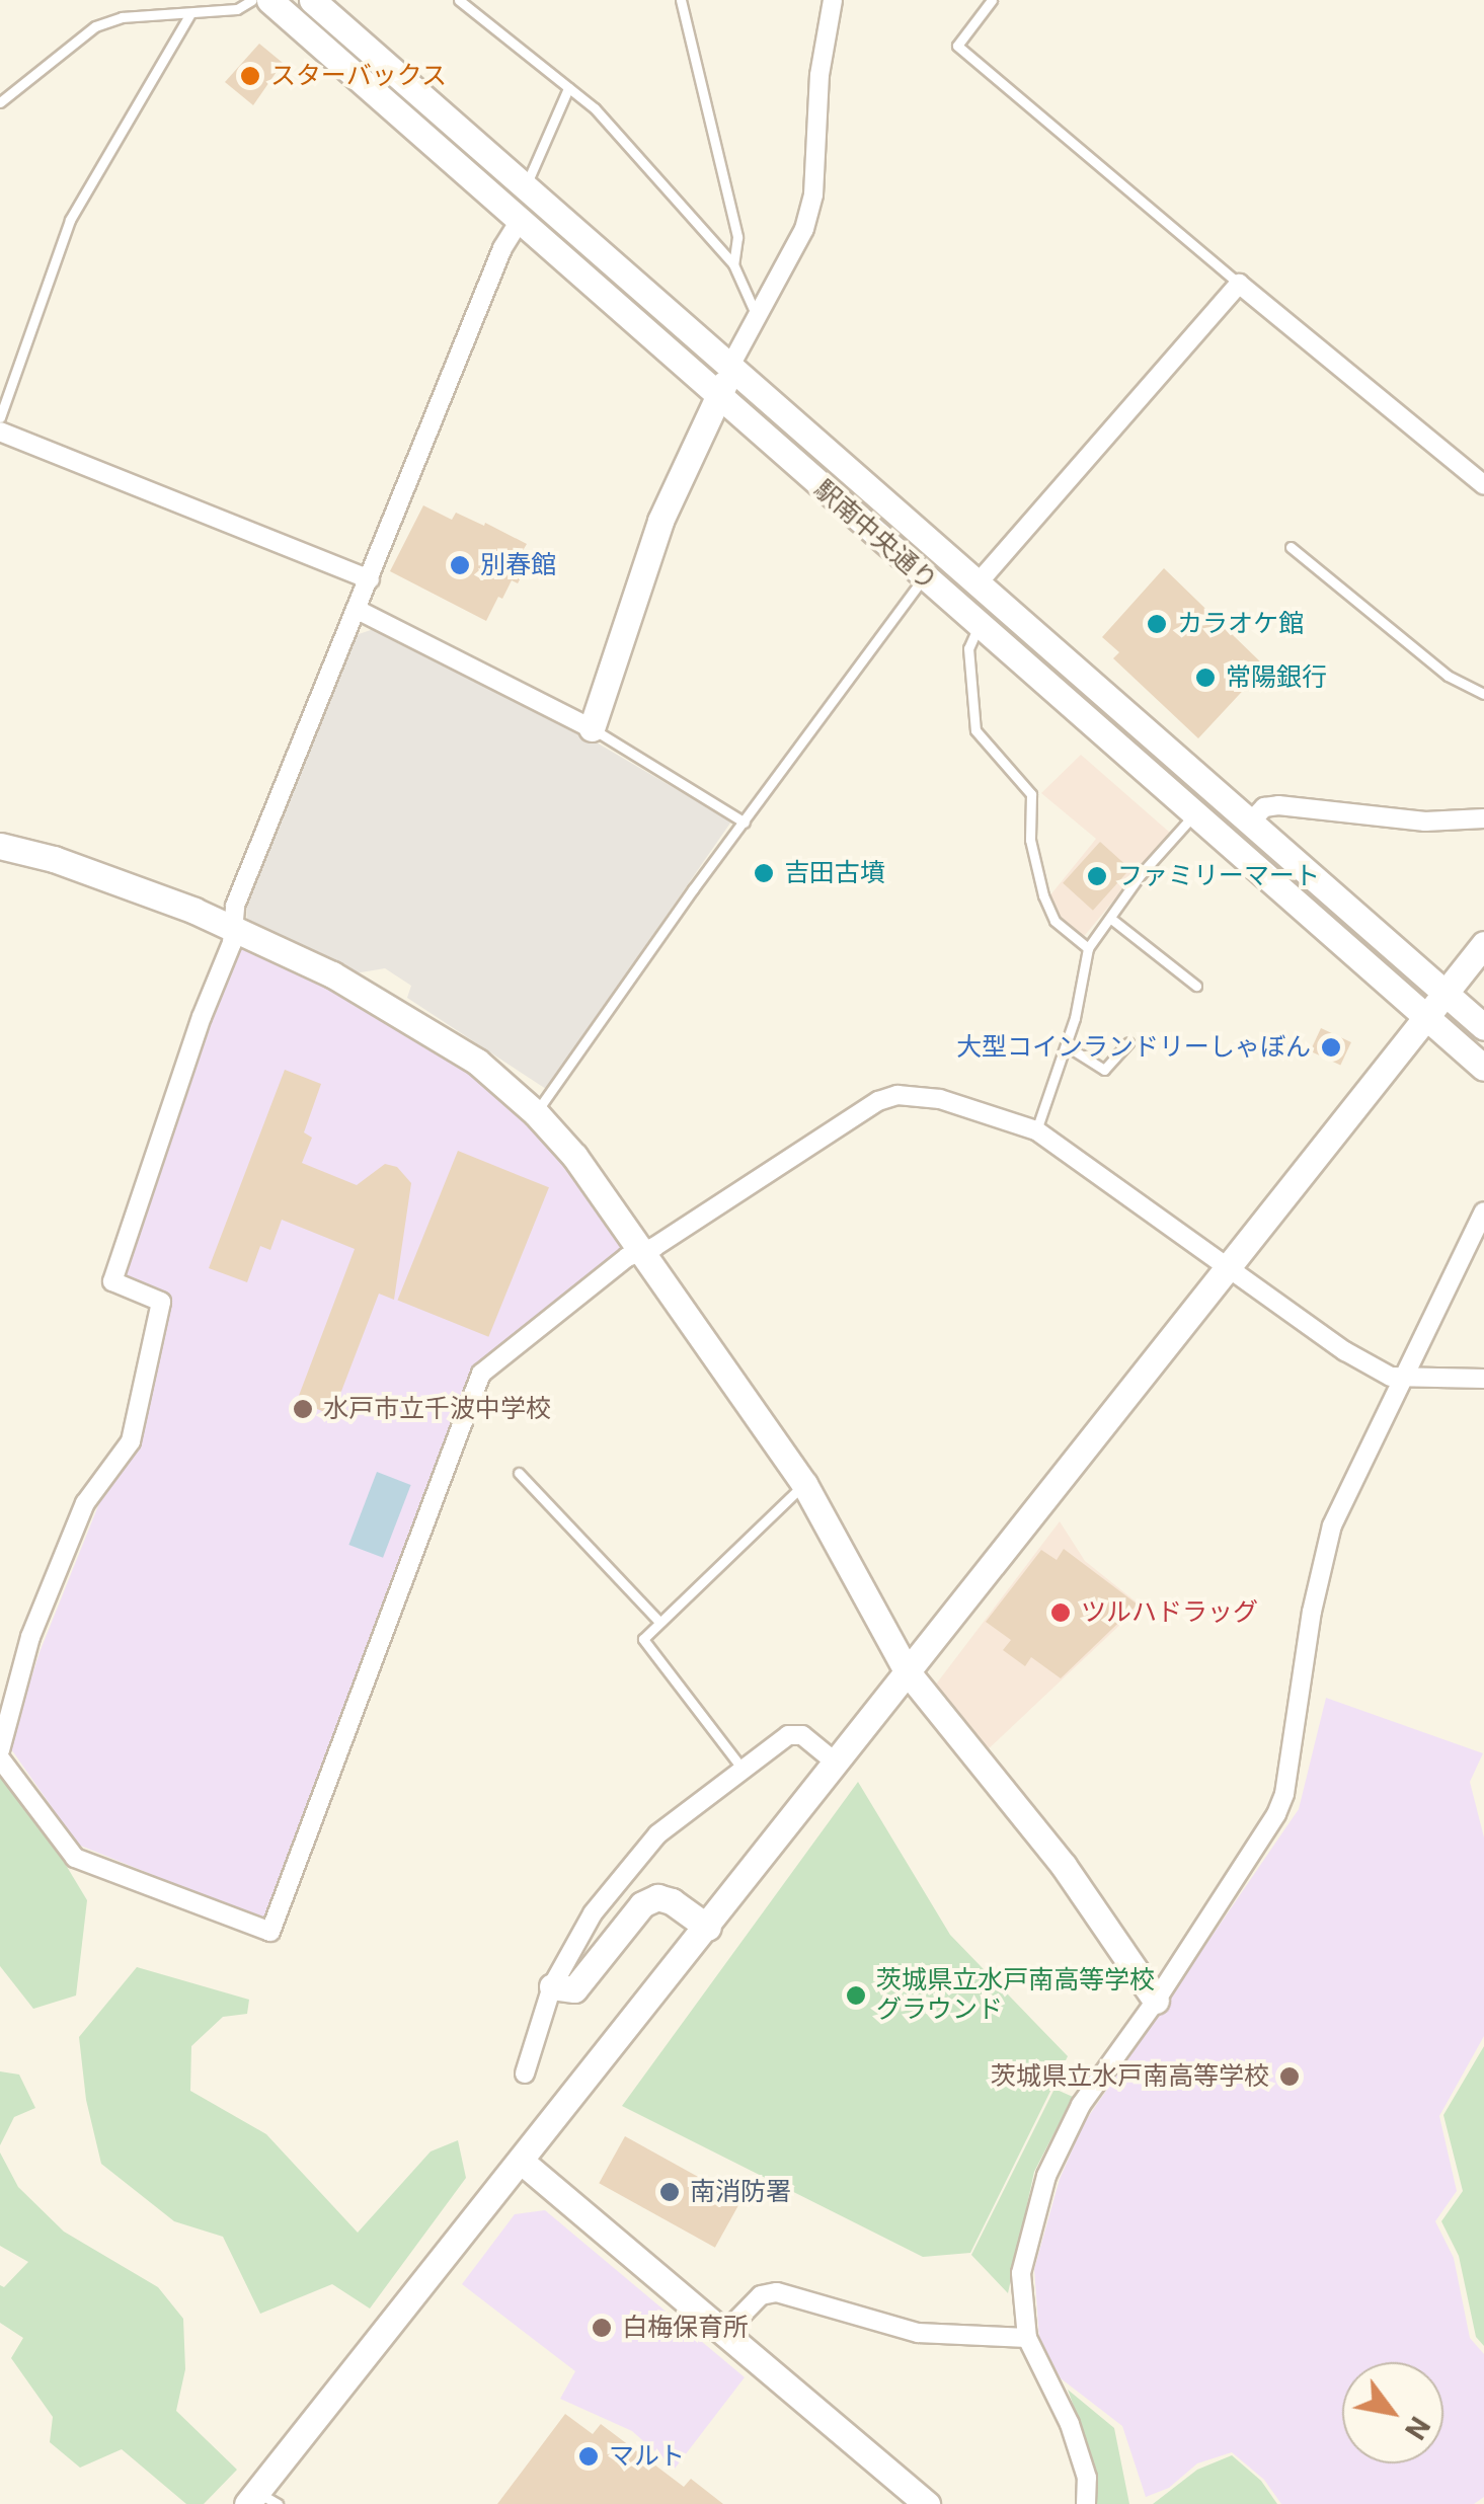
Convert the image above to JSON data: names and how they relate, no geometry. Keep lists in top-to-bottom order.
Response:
{
  "streets": {
    "street": ["駅南中央通り"]
  },
  "places": [
    "スターバックス",
    "別春館",
    "カラオケ館",
    "常陽銀行",
    "吉田古墳",
    "ファミリーマート",
    "大型コインランドリーしゃぼん",
    "水戸市立千波中学校",
    "ツルハドラッグ",
    "茨城県立水戸南高等学校 グラウンド",
    "茨城県立水戸南高等学校",
    "南消防署",
    "白梅保育所",
    "マルト"
  ],
  "north": "bottom right"
}
